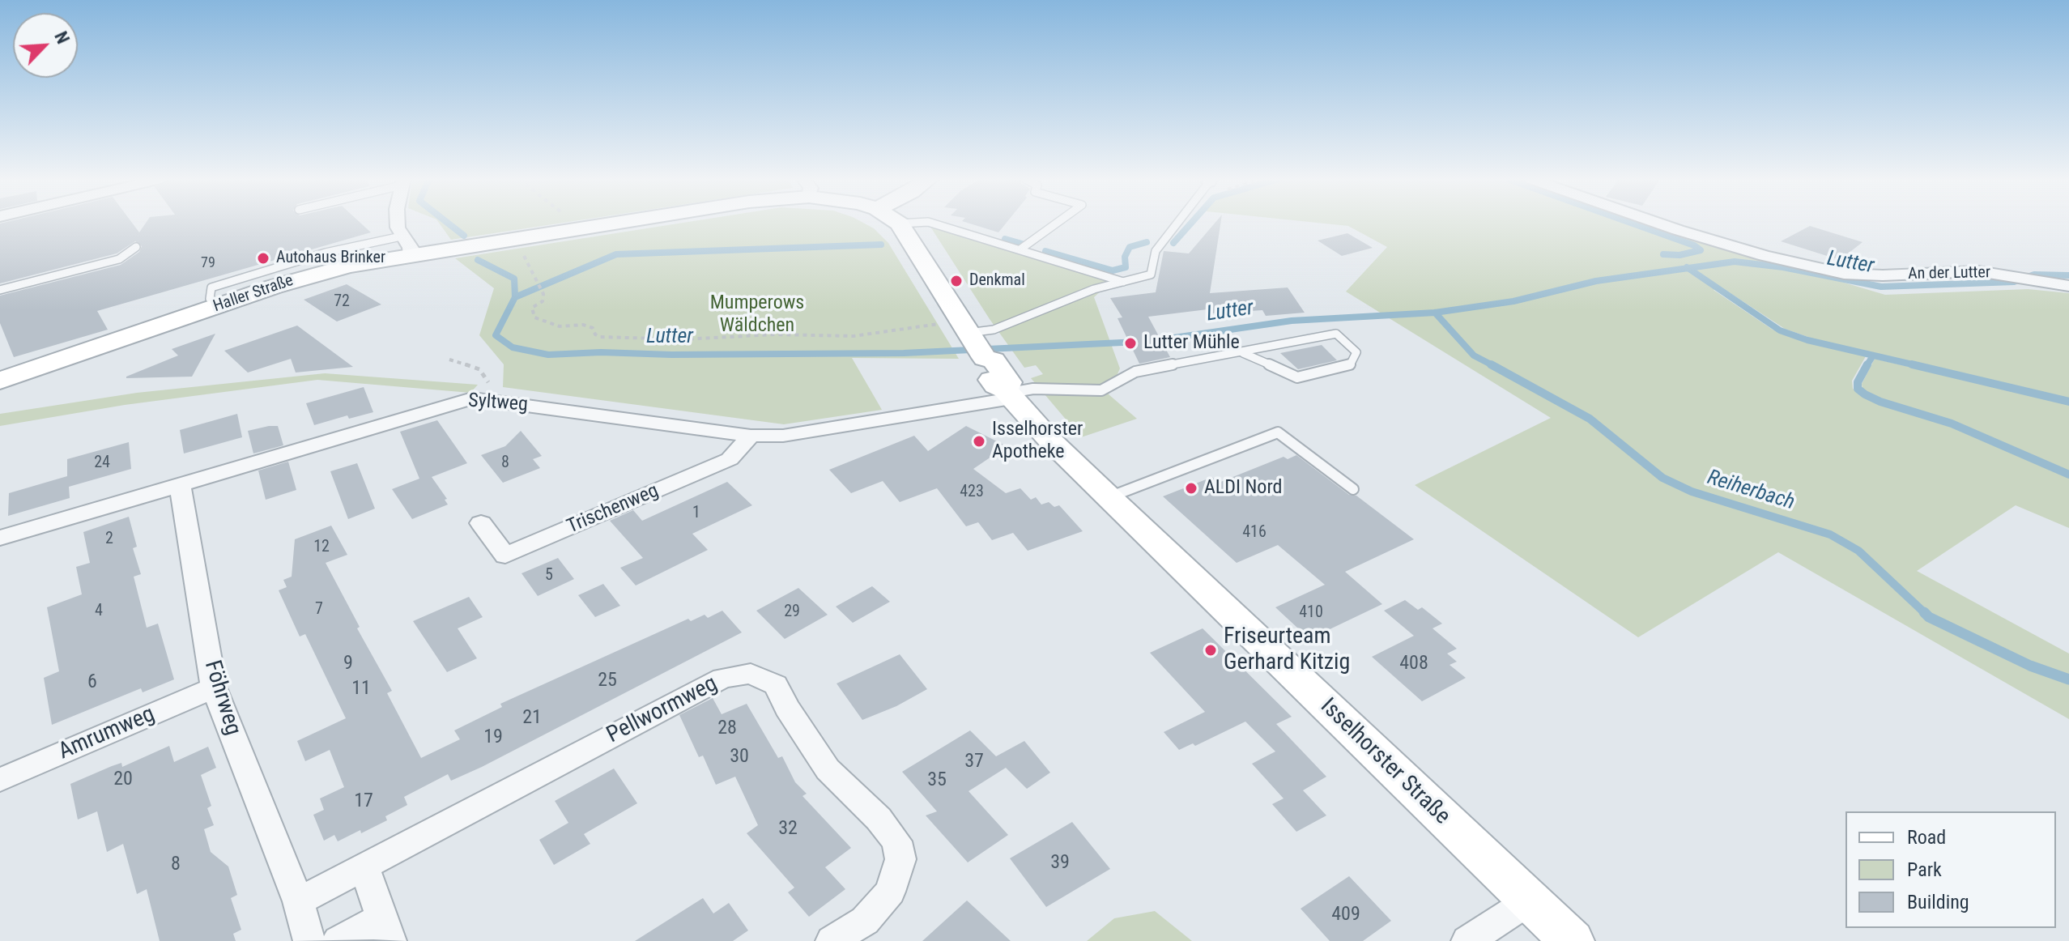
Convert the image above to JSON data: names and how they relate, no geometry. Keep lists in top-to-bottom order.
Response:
{
  "streets": {
    "street": [
      "An der Lutter",
      "Haller Straße",
      "Syltweg",
      "Trischenweg",
      "Föhrweg",
      "Pellwormweg",
      "Amrumweg",
      "Isselhorster Straße"
    ]
  },
  "crossings": [
    ["Syltweg", "Trischenweg"],
    ["Syltweg", "Föhrweg"],
    ["Syltweg", "Isselhorster Straße"],
    ["Föhrweg", "Pellwormweg"],
    ["Föhrweg", "Amrumweg"]
  ],
  "water": ["Lutter", "Reiherbach"],
  "parks": ["Mumperows Wäldchen"],
  "places": [
    "Autohaus Brinker",
    "Denkmal",
    "Lutter Mühle",
    "Isselhorster Apotheke",
    "ALDI Nord",
    "Friseurteam Gerhard Kitzig"
  ],
  "house_numbers": [
    "79",
    "72",
    "24",
    "8",
    "423",
    "1",
    "416",
    "2",
    "12",
    "5",
    "7",
    "4",
    "29",
    "410",
    "9",
    "408",
    "25",
    "6",
    "11",
    "21",
    "28",
    "19",
    "30",
    "37",
    "20",
    "35",
    "17",
    "32",
    "39",
    "8",
    "409"
  ],
  "legend": ["Road", "Park", "Building"],
  "north": "top right"
}
